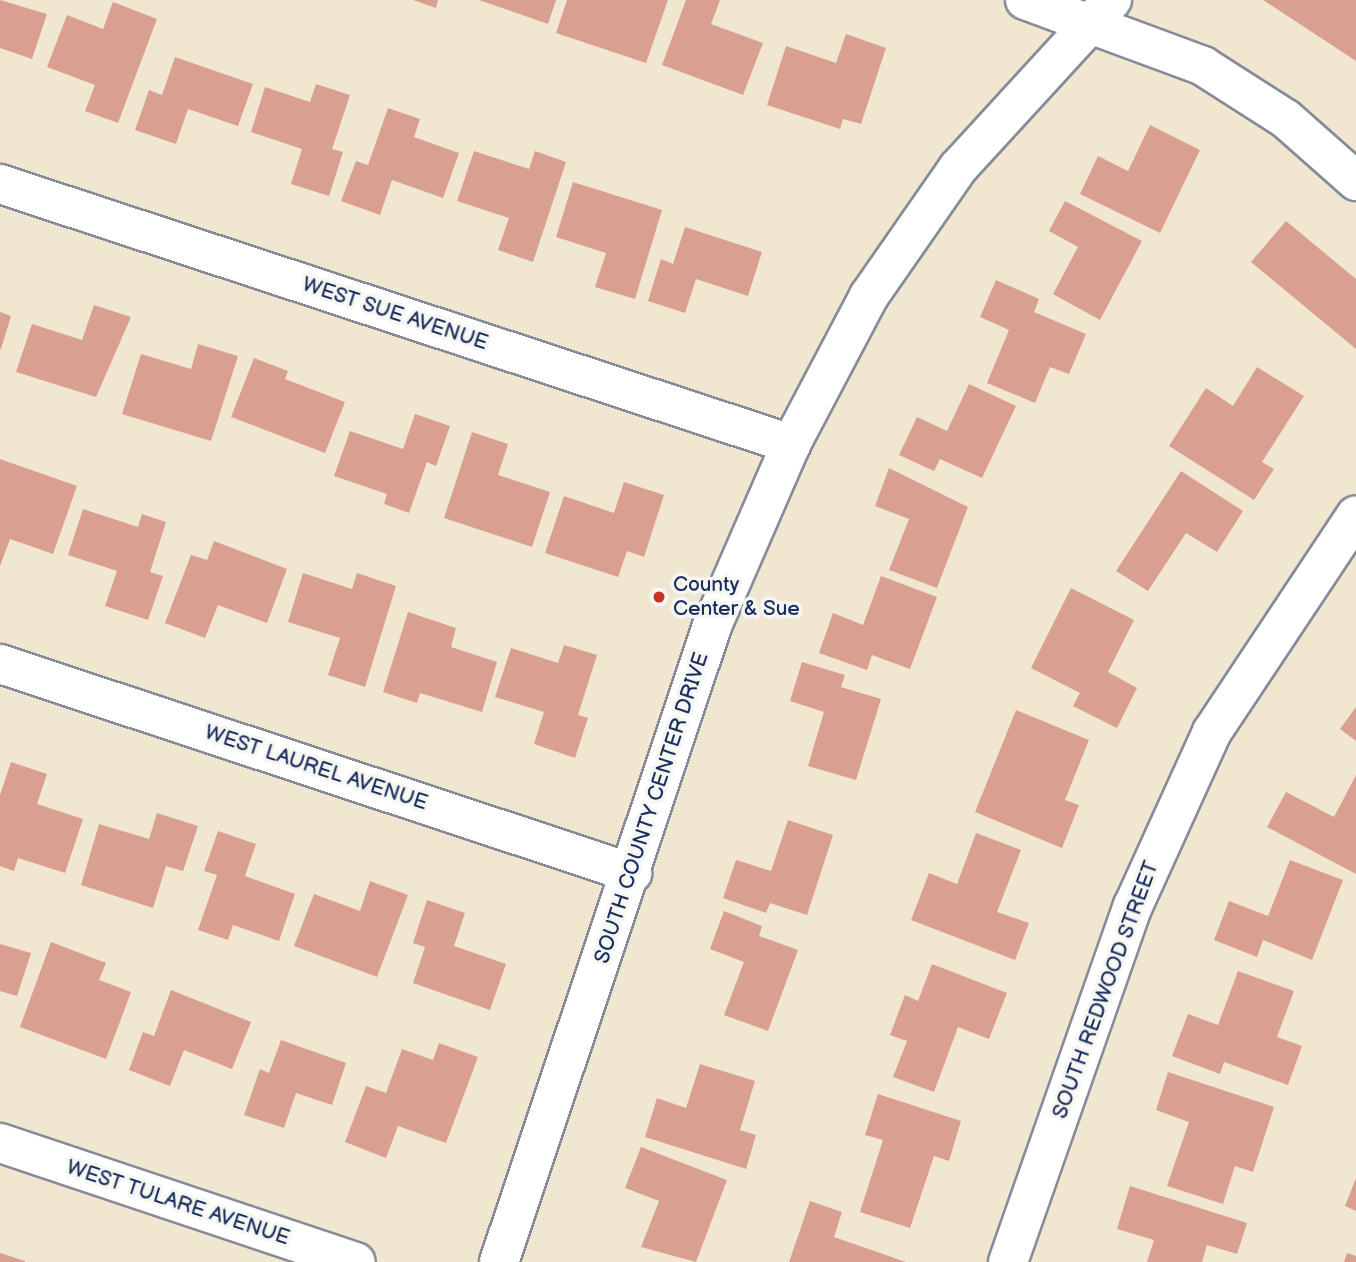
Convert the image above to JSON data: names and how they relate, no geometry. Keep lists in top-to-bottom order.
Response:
{
  "streets": {
    "street": [
      "WEST SUE AVENUE",
      "WEST LAUREL AVENUE",
      "SOUTH COUNTY CENTER DRIVE",
      "SOUTH REDWOOD STREET",
      "WEST TULARE AVENUE"
    ]
  },
  "crossings": [
    ["WEST SUE AVENUE", "SOUTH COUNTY CENTER DRIVE"],
    ["WEST LAUREL AVENUE", "SOUTH COUNTY CENTER DRIVE"]
  ],
  "places": ["County Center & Sue"]
}
